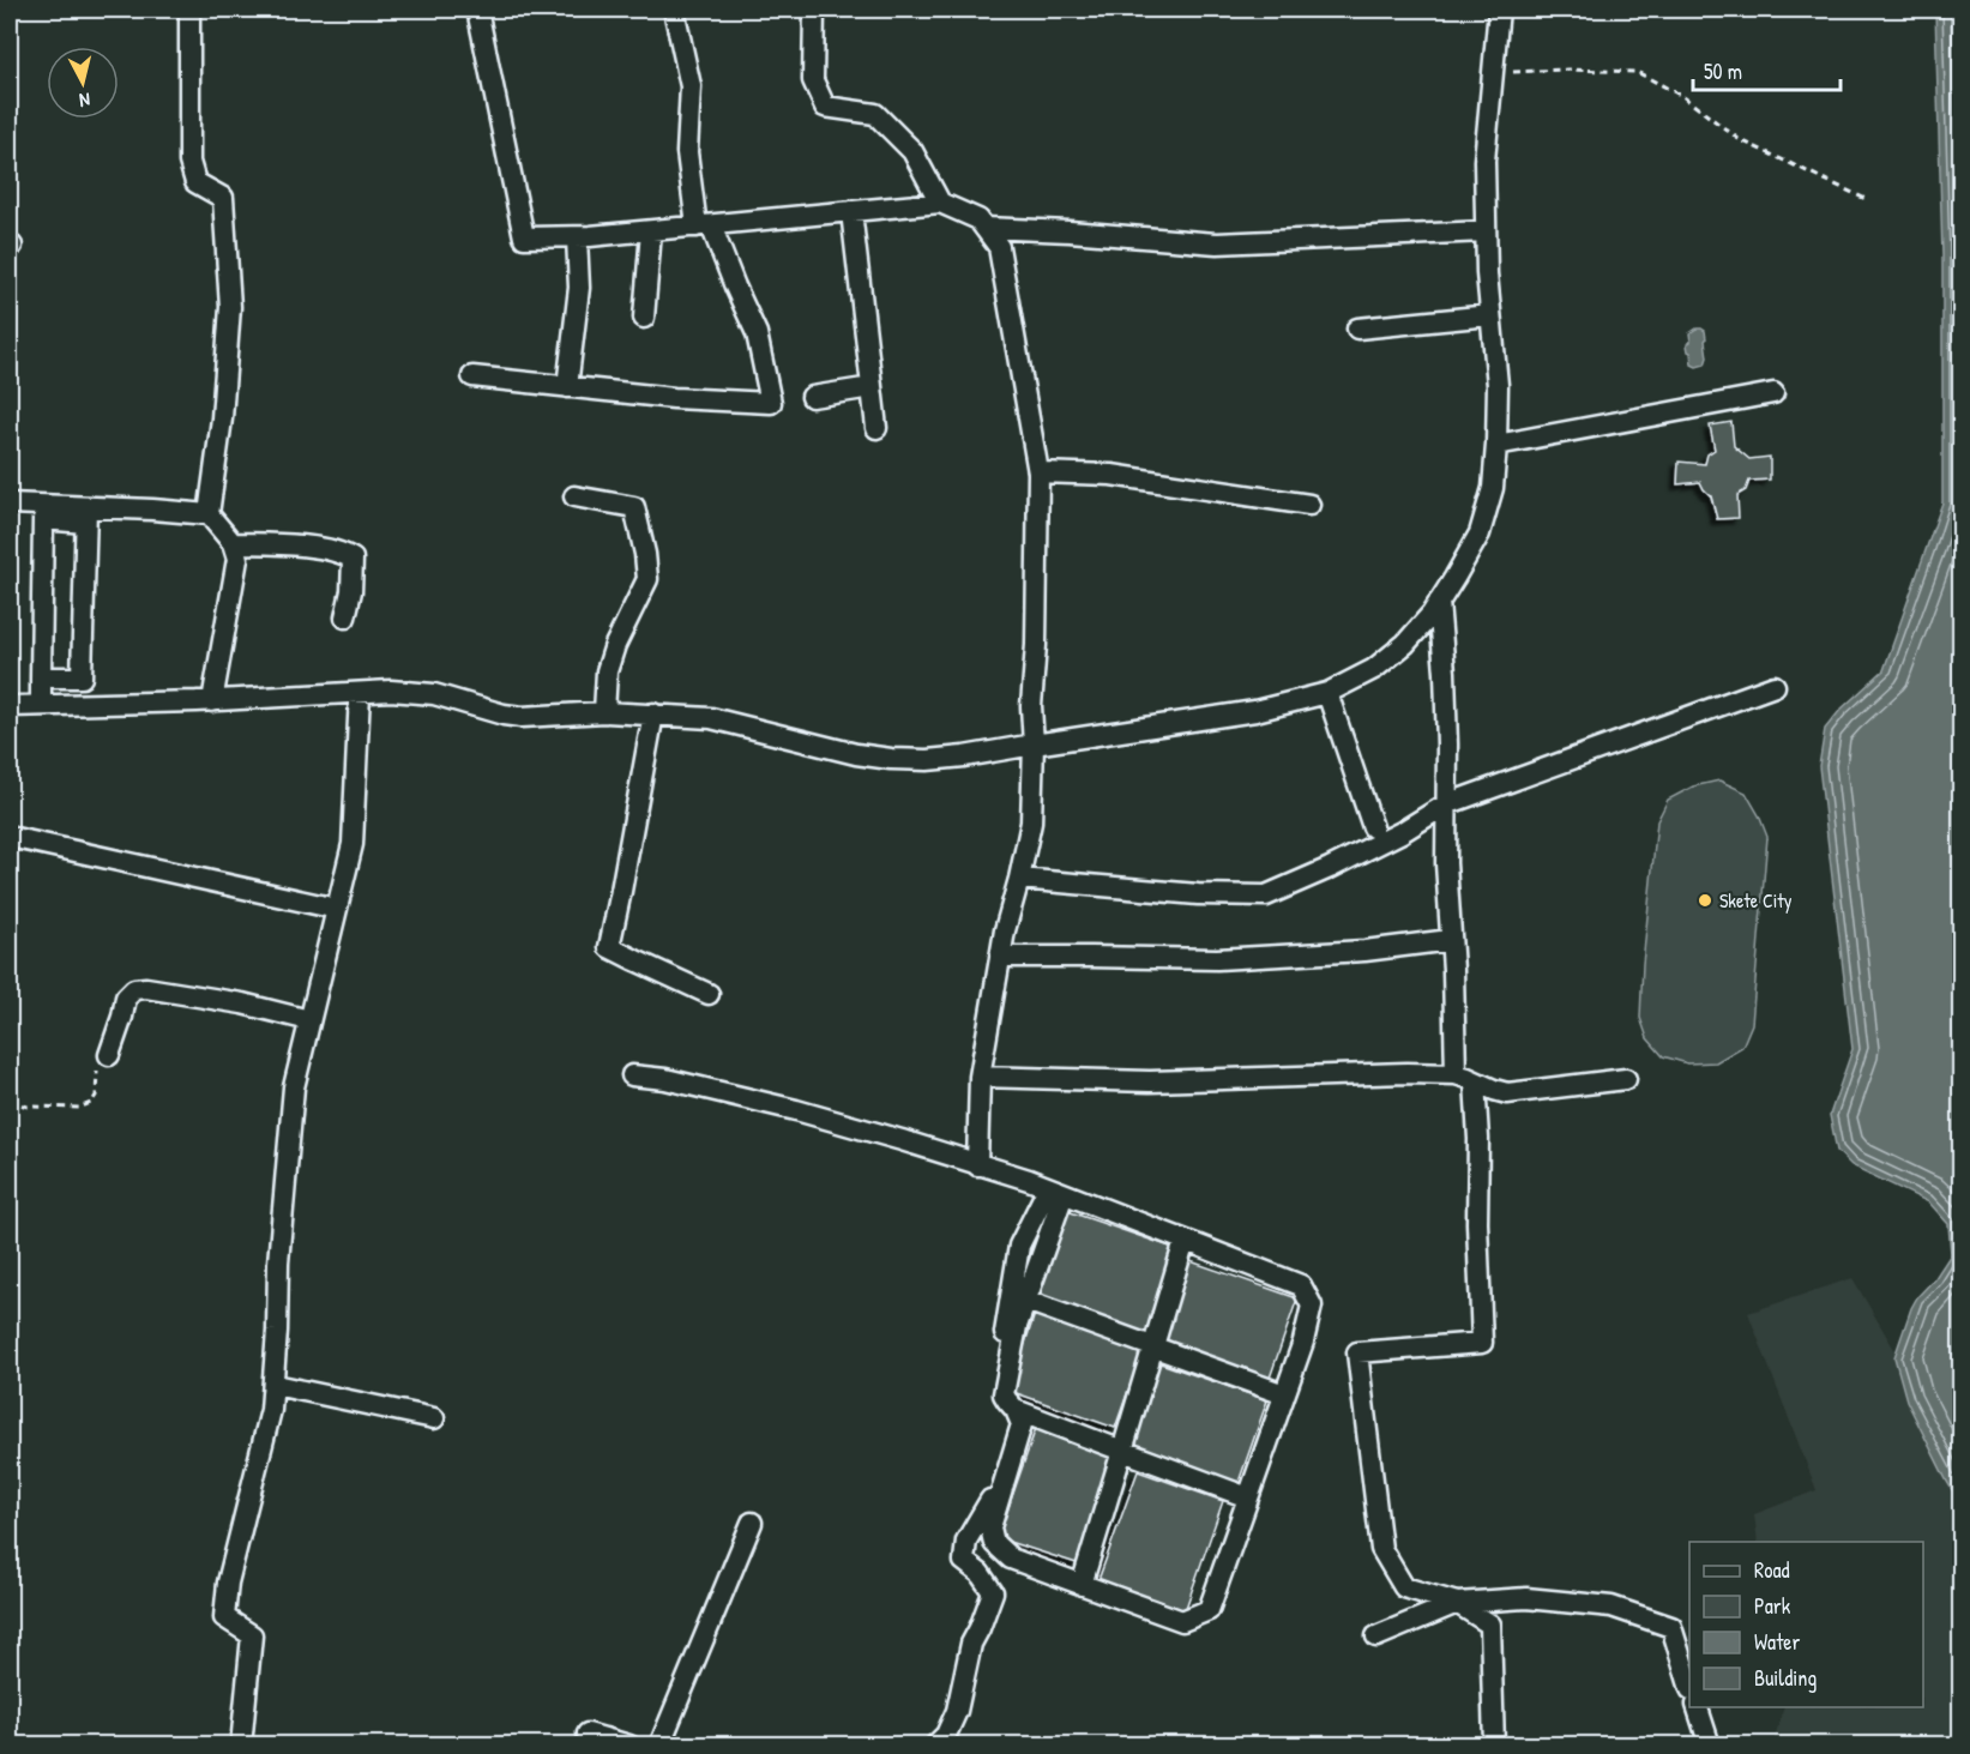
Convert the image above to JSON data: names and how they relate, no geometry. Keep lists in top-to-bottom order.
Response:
{
  "places": ["Skete City"],
  "legend": [
    "Road",
    "Park",
    "Water",
    "Building"
  ],
  "scale_bar": "50 m",
  "north": "bottom"
}
